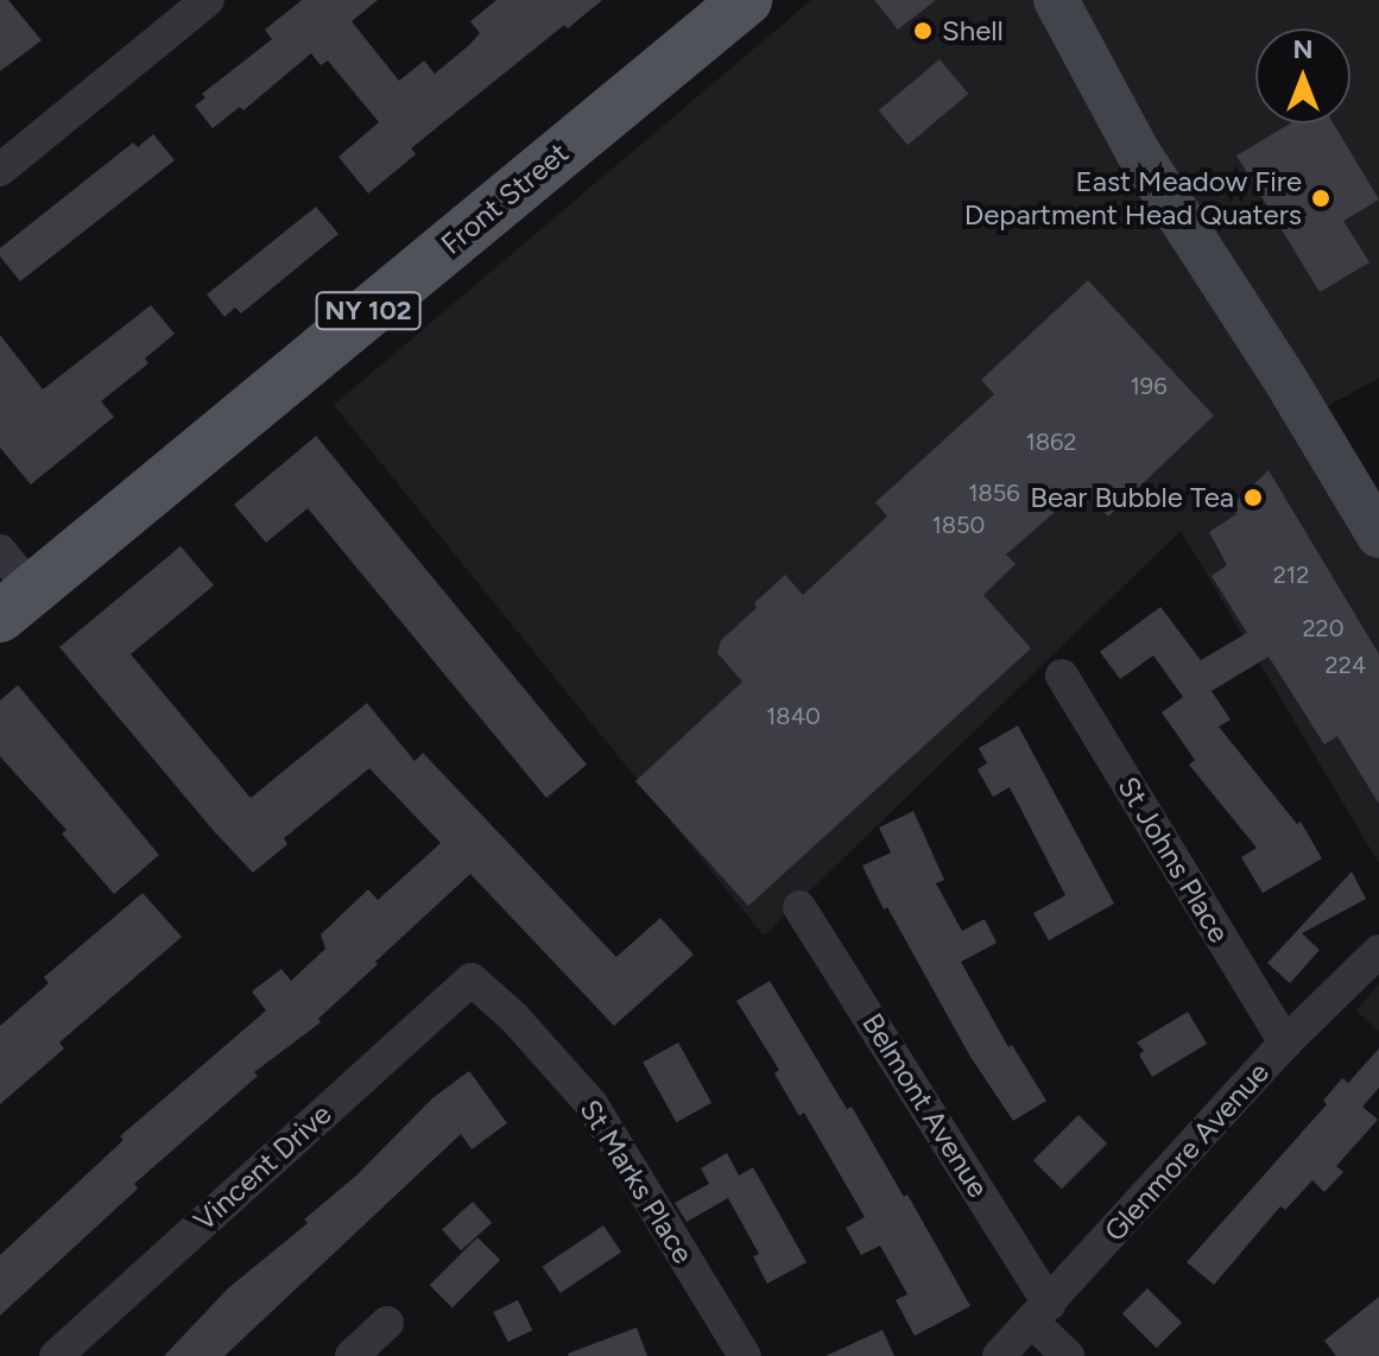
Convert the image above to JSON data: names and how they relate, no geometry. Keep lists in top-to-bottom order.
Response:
{
  "streets": {
    "main road": ["Front Street", "NY 102"],
    "street": [
      "St Johns Place",
      "Belmont Avenue",
      "Glenmore Avenue",
      "Vincent Drive",
      "St Marks Place"
    ]
  },
  "crossings": [
    ["St Johns Place", "Glenmore Avenue"],
    ["Belmont Avenue", "Glenmore Avenue"],
    ["Vincent Drive", "St Marks Place"]
  ],
  "places": ["Shell", "East Meadow Fire Department Head Quaters", "Bear Bubble Tea"],
  "house_numbers": [
    "196",
    "1862",
    "1856",
    "1850",
    "212",
    "220",
    "224",
    "1840"
  ],
  "north": "top"
}
